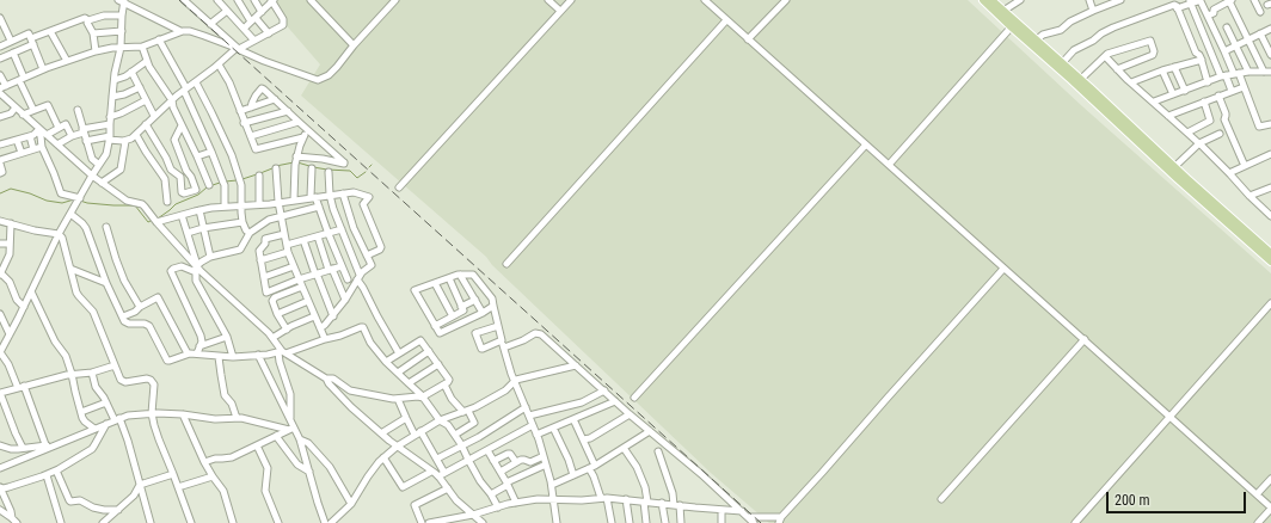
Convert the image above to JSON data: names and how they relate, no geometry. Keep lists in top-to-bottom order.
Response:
{
  "scale_bar": "200 m"
}
